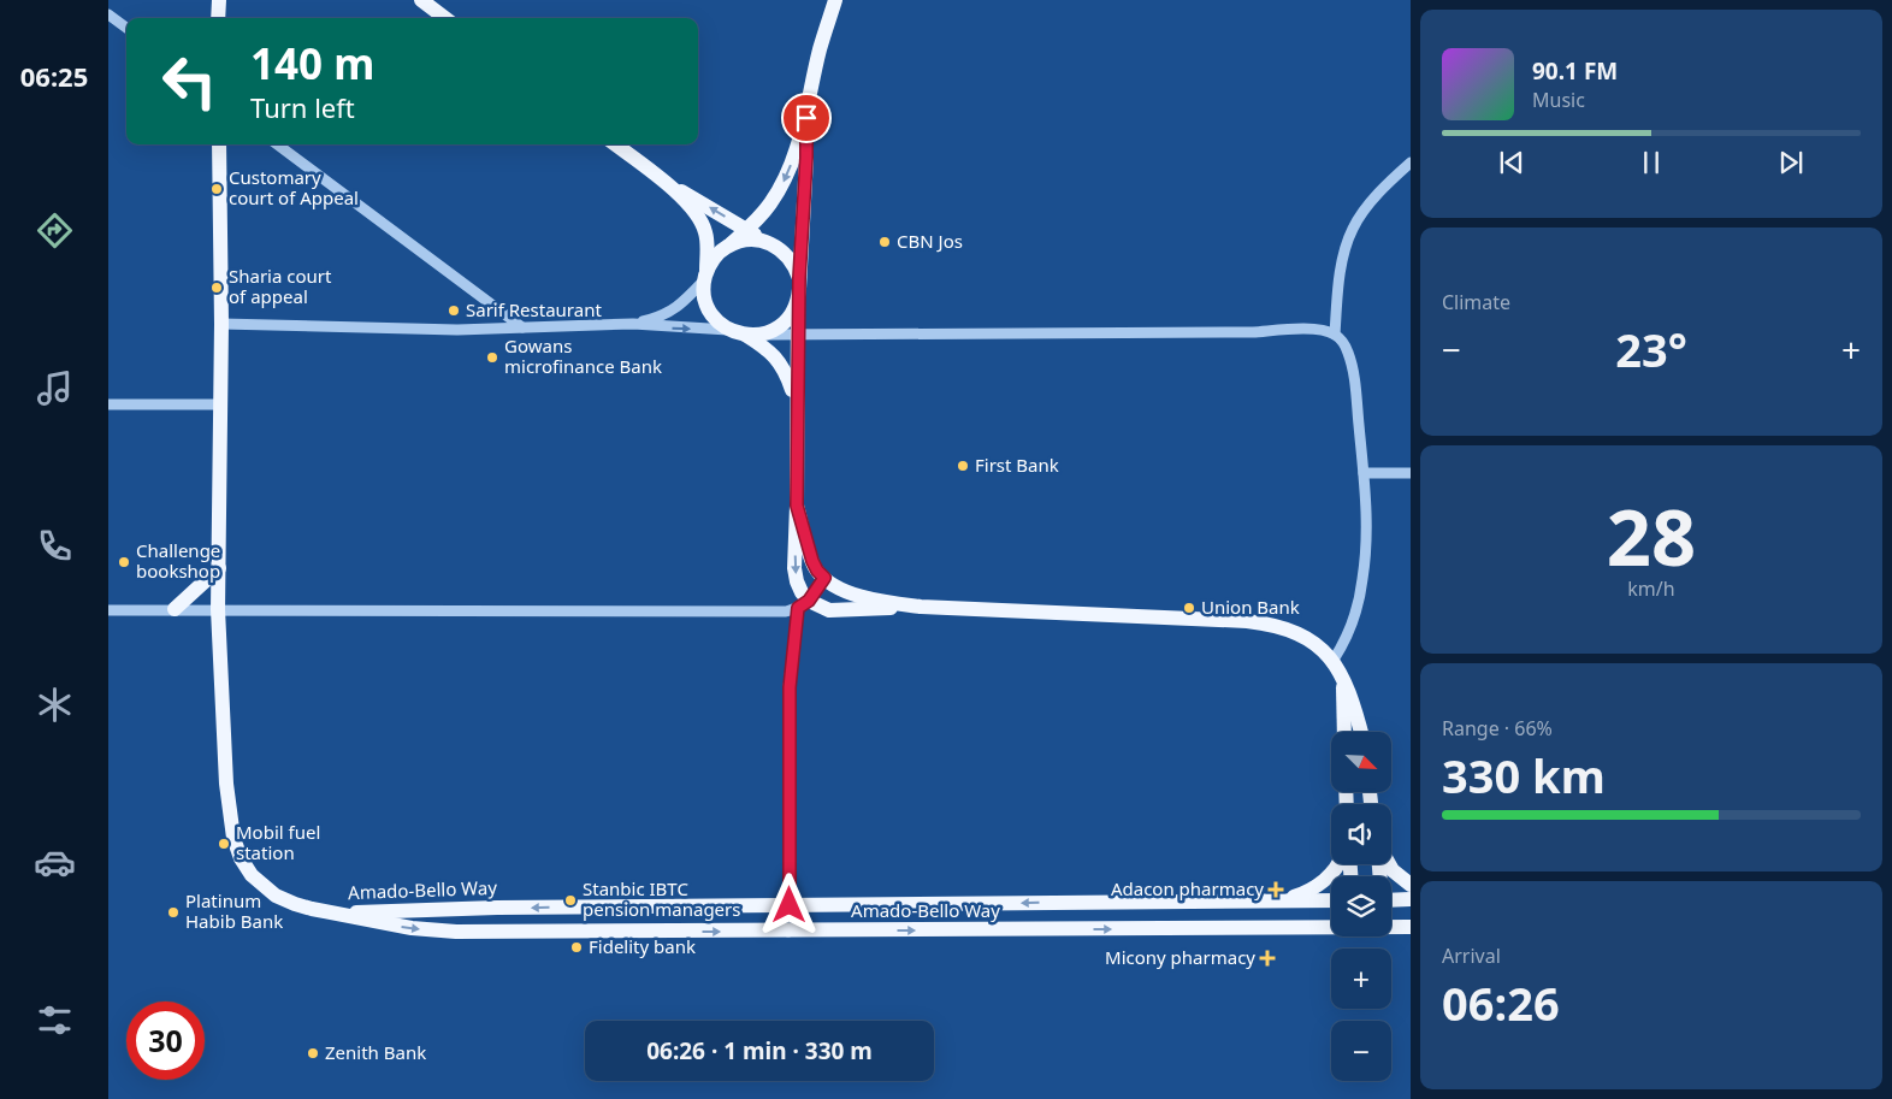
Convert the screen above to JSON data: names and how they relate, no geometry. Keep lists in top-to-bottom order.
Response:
{
  "streets": {
    "main road": ["Amado-Bello Way"]
  },
  "places": {
    "other": [
      "Customary court of Appeal",
      "CBN Jos",
      "Sharia court of appeal",
      "Sarif Restaurant",
      "Gowans microfinance Bank",
      "First Bank",
      "Challenge bookshop",
      "Union Bank",
      "Mobil fuel station",
      "Stanbic IBTC pension managers",
      "Platinum Habib Bank",
      "Fidelity bank",
      "Zenith Bank"
    ],
    "health": ["Adacon pharmacy", "Micony pharmacy"]
  },
  "north": "bottom right",
  "page": {
    "tabs": "06:25",
    "turn": ["140 m", "Turn left"],
    "song": ["90.1 FM", "Music"],
    "tile": [
      "Climate",
      ["28", "km/h"],
      ["Range · 66%", "330 km"],
      ["Arrival", "06:26"]
    ],
    "heat": ["−", "23°", "+"],
    "map_buttons": ["+", "−"],
    "limit": "30",
    "trip": "06:26 · 1 min · 330 m"
  }
}
